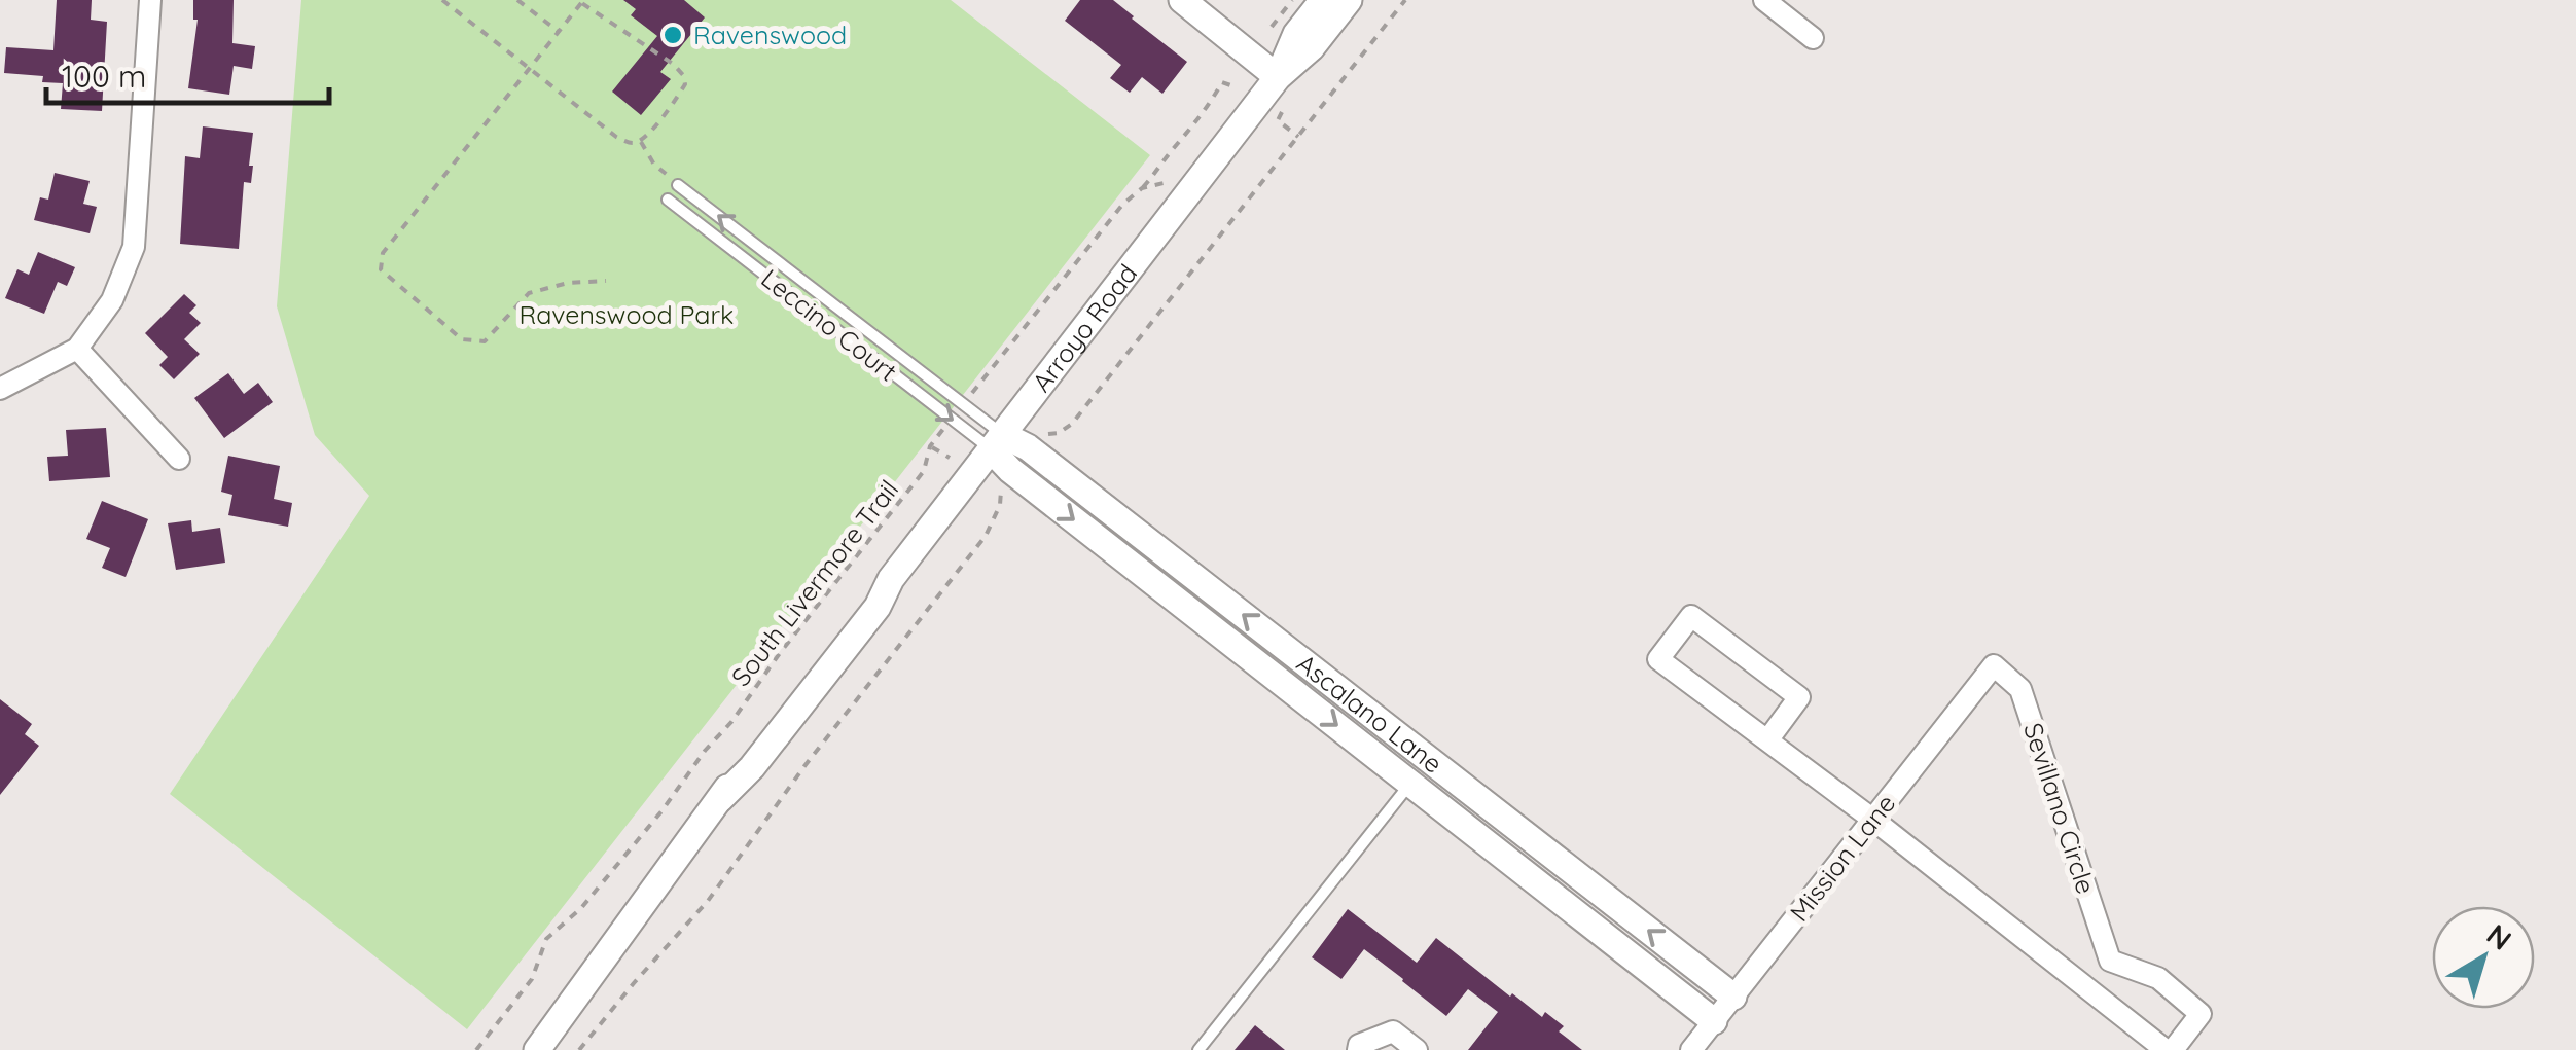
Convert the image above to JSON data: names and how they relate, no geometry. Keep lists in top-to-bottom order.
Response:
{
  "streets": {
    "street": [
      "Arroyo Road",
      "Ascalano Lane",
      "Sevillano Circle",
      "Mission Lane"
    ],
    "lane": ["Leccino Court"],
    "path": ["South Livermore Trail"]
  },
  "crossings": [
    ["Leccino Court", "Arroyo Road"],
    ["Leccino Court", "South Livermore Trail"],
    ["Leccino Court", "Ascalano Lane"],
    ["Arroyo Road", "Ascalano Lane"],
    ["Ascalano Lane", "Mission Lane"],
    ["Sevillano Circle", "Mission Lane"]
  ],
  "parks": ["Ravenswood Park"],
  "places": ["Ravenswood"],
  "scale_bar": "100 m",
  "north": "top right"
}
